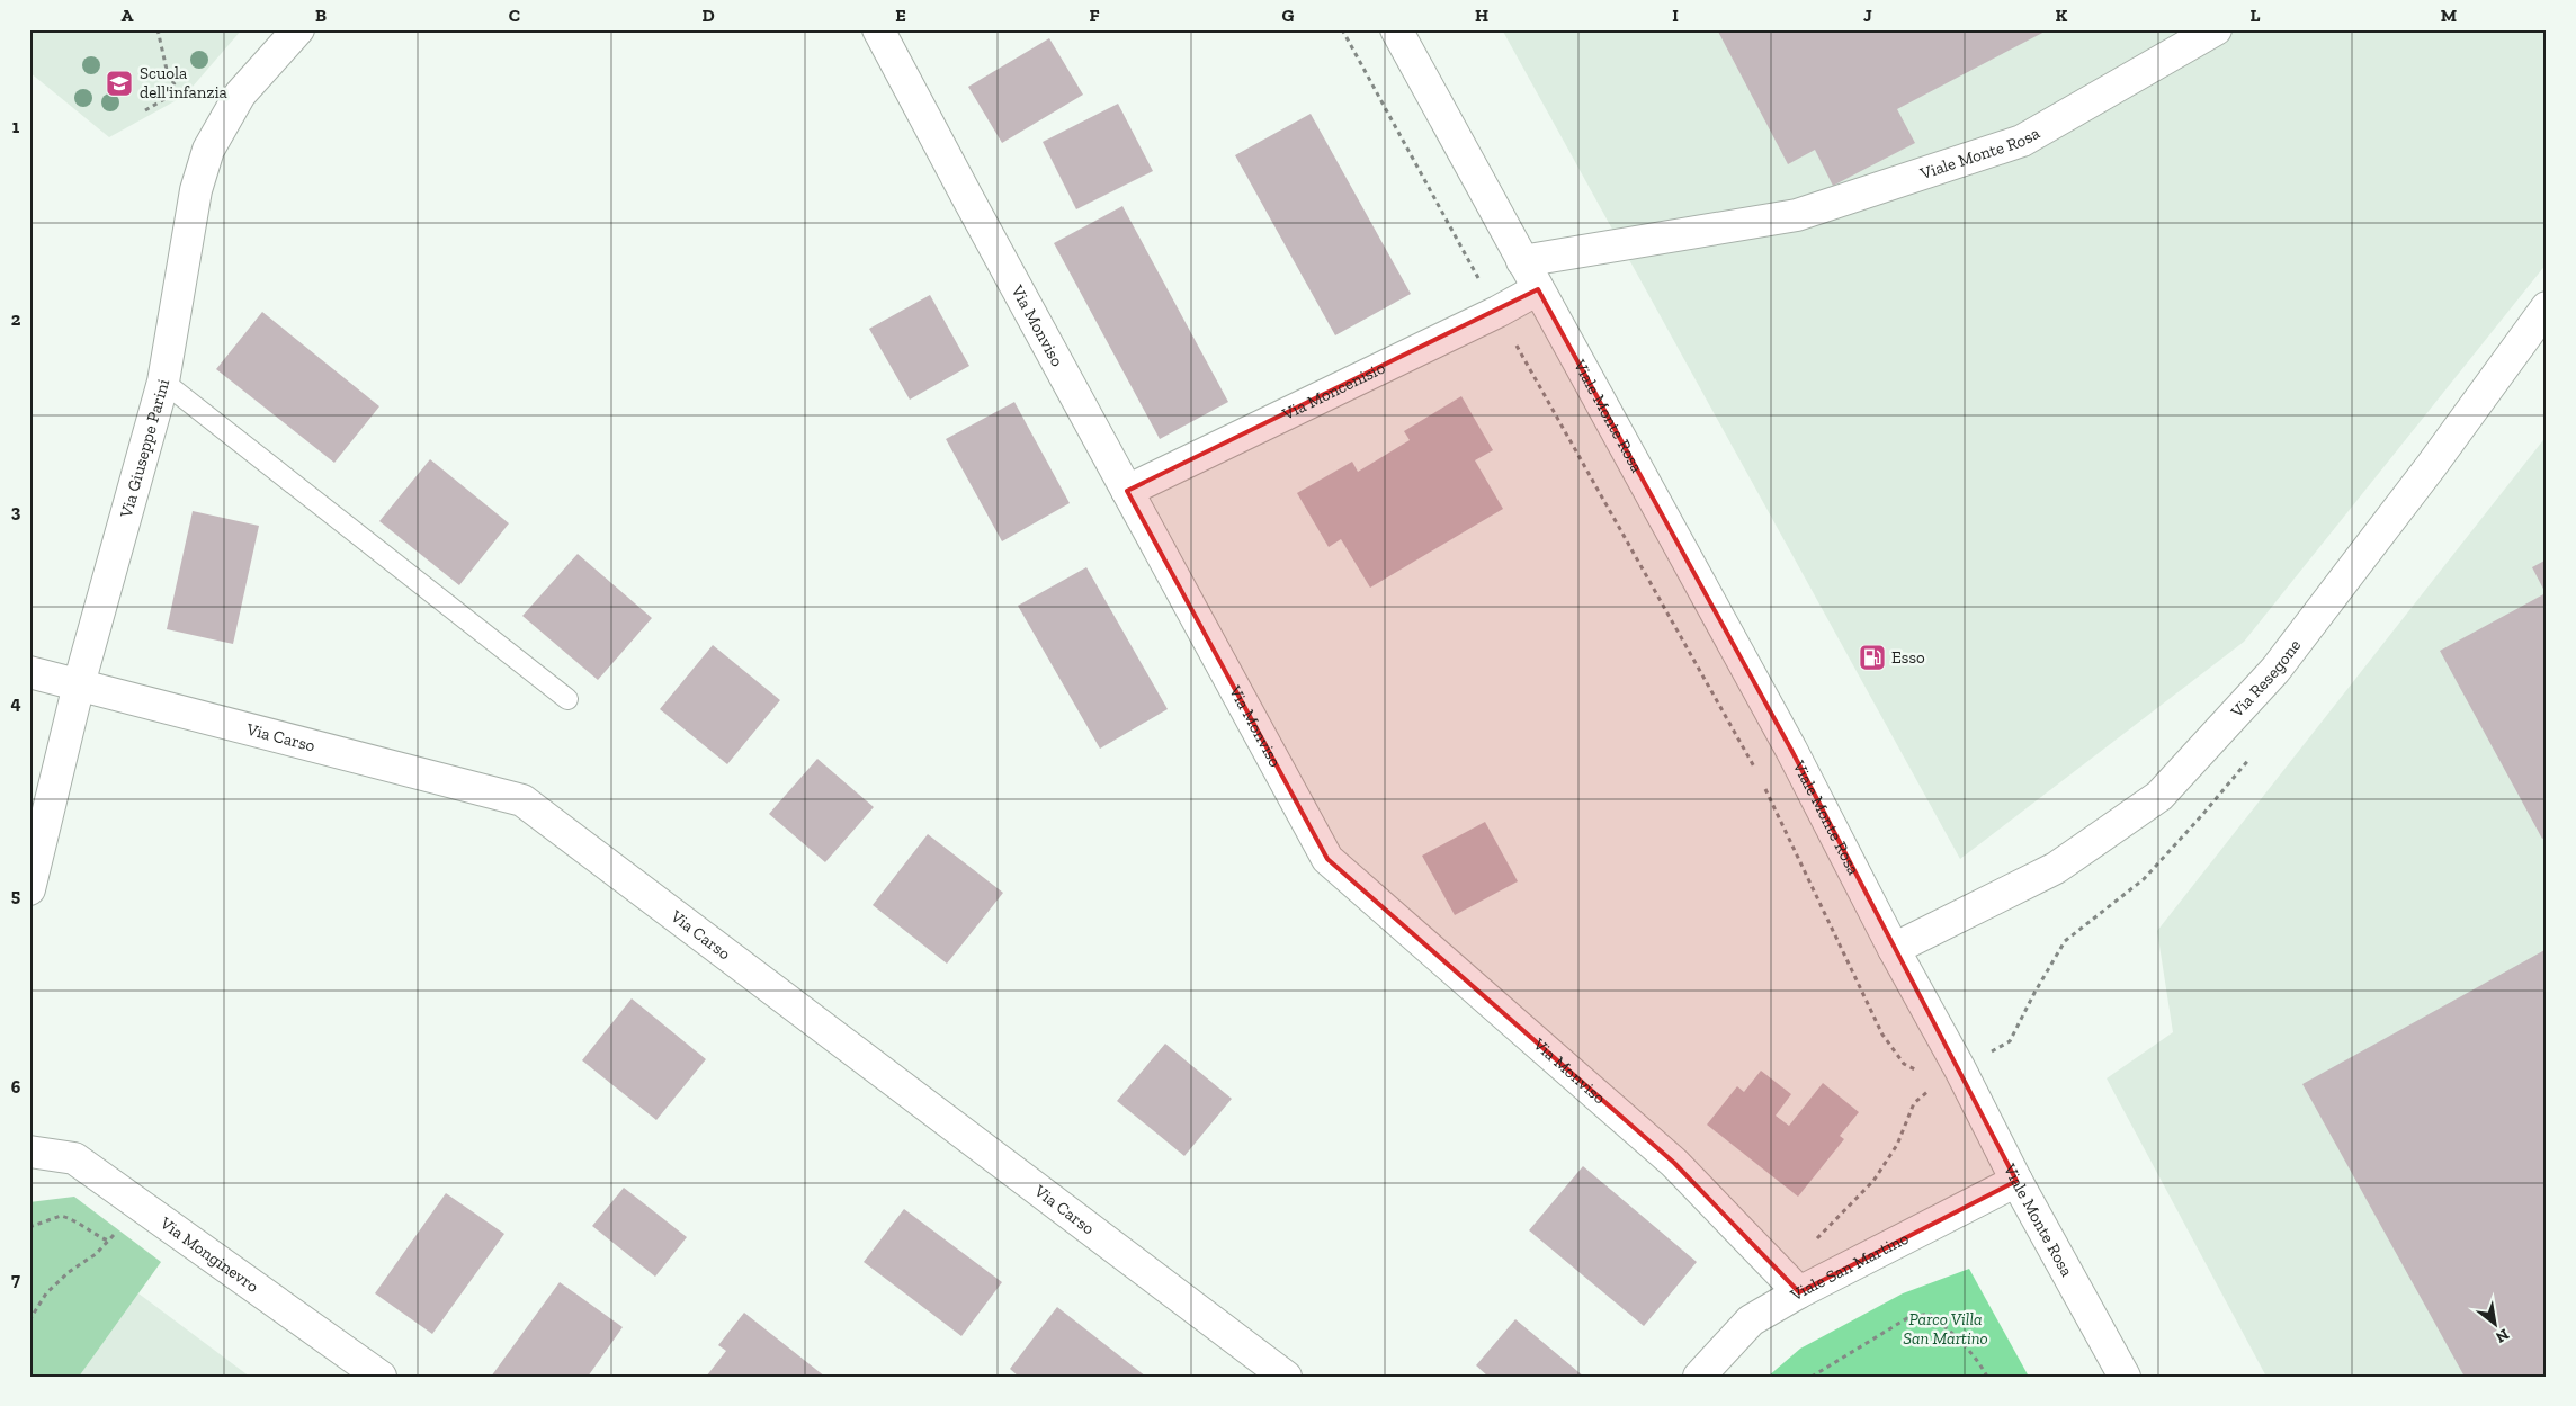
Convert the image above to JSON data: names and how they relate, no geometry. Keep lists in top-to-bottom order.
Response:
{
  "streets": {
    "street": [
      "Viale Monte Rosa",
      "Via Monviso",
      "Via Moncenisio",
      "Via Giuseppe Parini",
      "Via Resegone",
      "Via Carso",
      "Via Monginevro",
      "Viale San Martino"
    ]
  },
  "crossings": [
    ["Viale Monte Rosa", "Via Moncenisio"],
    ["Viale Monte Rosa", "Via Resegone"],
    ["Viale Monte Rosa", "Viale San Martino"],
    ["Via Monviso", "Via Moncenisio"],
    ["Via Monviso", "Viale San Martino"],
    ["Via Giuseppe Parini", "Via Carso"]
  ],
  "parks": ["Parco Villa San Martino"],
  "places": {
    "school or university": ["Scuola dell'infanzia"],
    "fuel station": ["Esso"]
  },
  "north": "bottom right",
  "grid": {
    "columns": [
      "A",
      "B",
      "C",
      "D",
      "E",
      "F",
      "G",
      "H",
      "I",
      "J",
      "K",
      "L",
      "M"
    ],
    "rows": [
      "1",
      "2",
      "3",
      "4",
      "5",
      "6",
      "7"
    ]
  }
}
